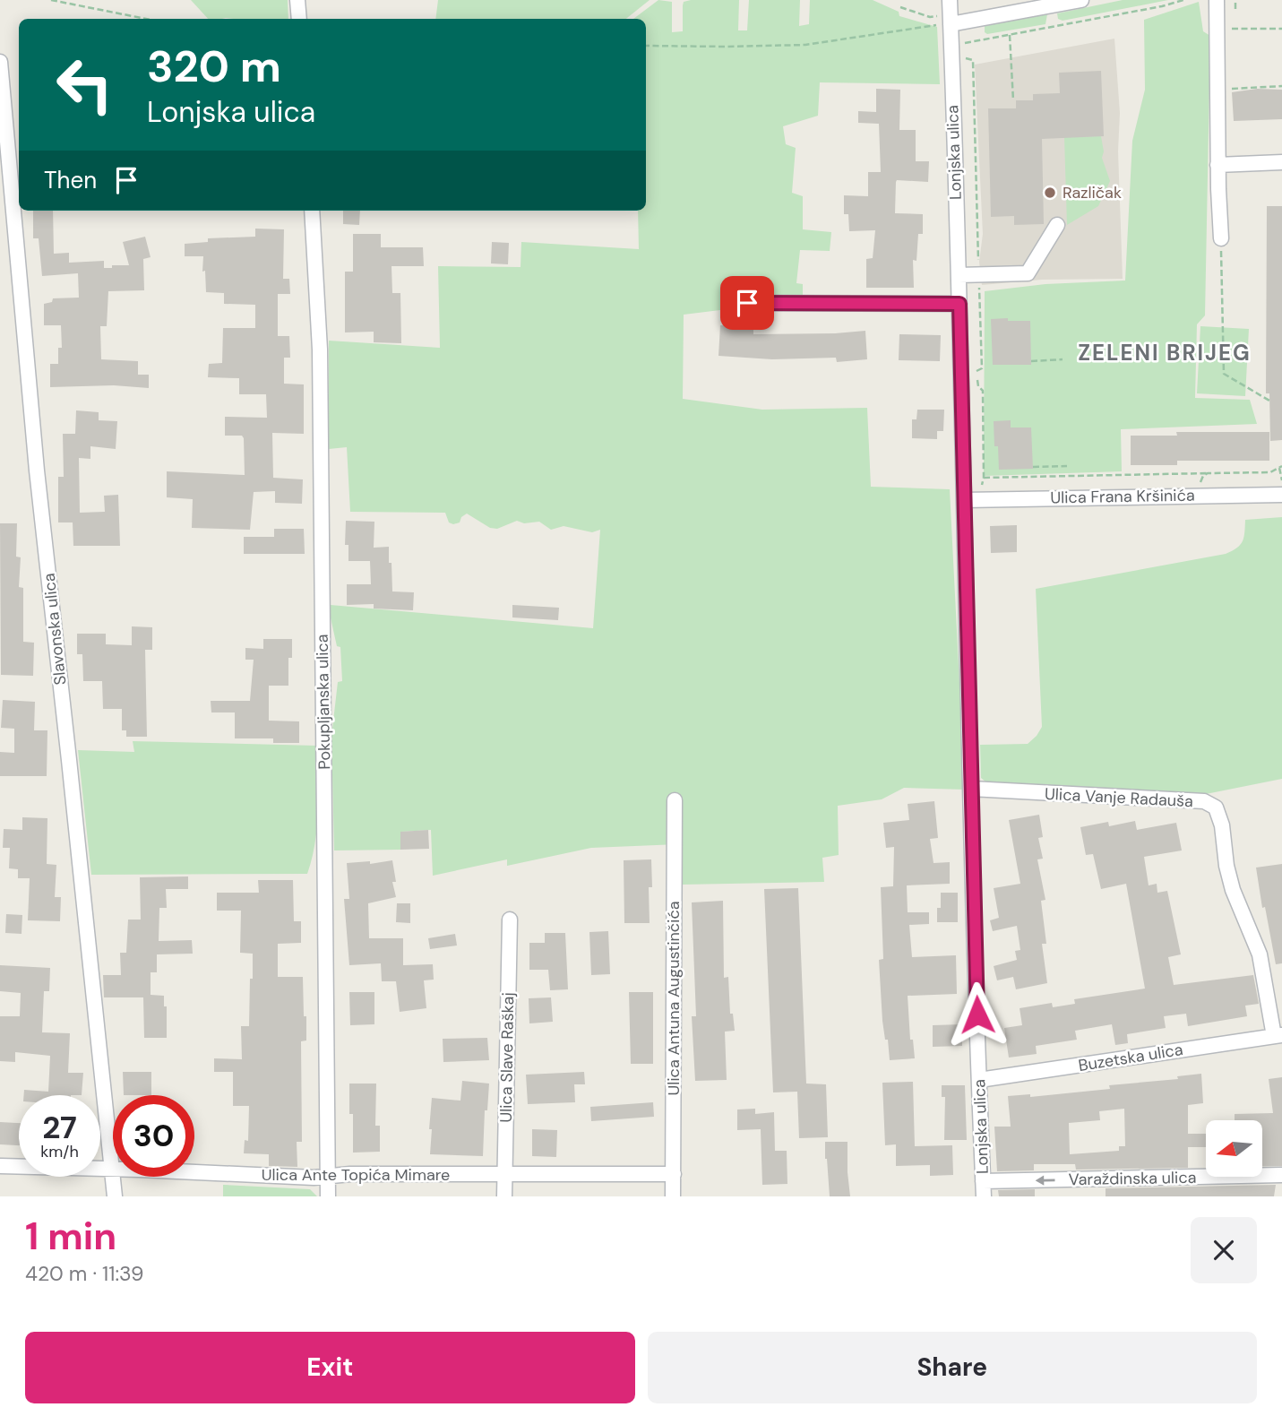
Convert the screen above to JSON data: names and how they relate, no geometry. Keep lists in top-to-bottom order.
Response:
{
  "streets": {
    "street": [
      "Lonjska ulica",
      "Ulica Frana Kršinića",
      "Slavonska ulica",
      "Pokupljanska ulica",
      "Ulica Vanje Radauša",
      "Ulica Antuna Augustinčića",
      "Ulica Slave Raškaj",
      "Buzetska ulica",
      "Ulica Ante Topića Mimare",
      "Varaždinska ulica"
    ]
  },
  "crossings": [
    ["Lonjska ulica", "Ulica Frana Kršinića"],
    ["Lonjska ulica", "Ulica Vanje Radauša"],
    ["Lonjska ulica", "Buzetska ulica"],
    ["Lonjska ulica", "Varaždinska ulica"],
    ["Pokupljanska ulica", "Ulica Ante Topića Mimare"],
    ["Ulica Vanje Radauša", "Buzetska ulica"],
    ["Ulica Antuna Augustinčića", "Ulica Ante Topića Mimare"],
    ["Ulica Slave Raškaj", "Ulica Ante Topića Mimare"]
  ],
  "one_way": ["Varaždinska ulica"],
  "districts": ["ZELENI BRIJEG"],
  "places": ["Različak"],
  "north": "left",
  "page": {
    "turn": ["320 m", "Lonjska ulica"],
    "then": "Then",
    "speed": "27 km/h",
    "limit": "30",
    "heading": ["1 min", "420 m · 11:39"],
    "buttons": ["Exit", "Share"]
  }
}
